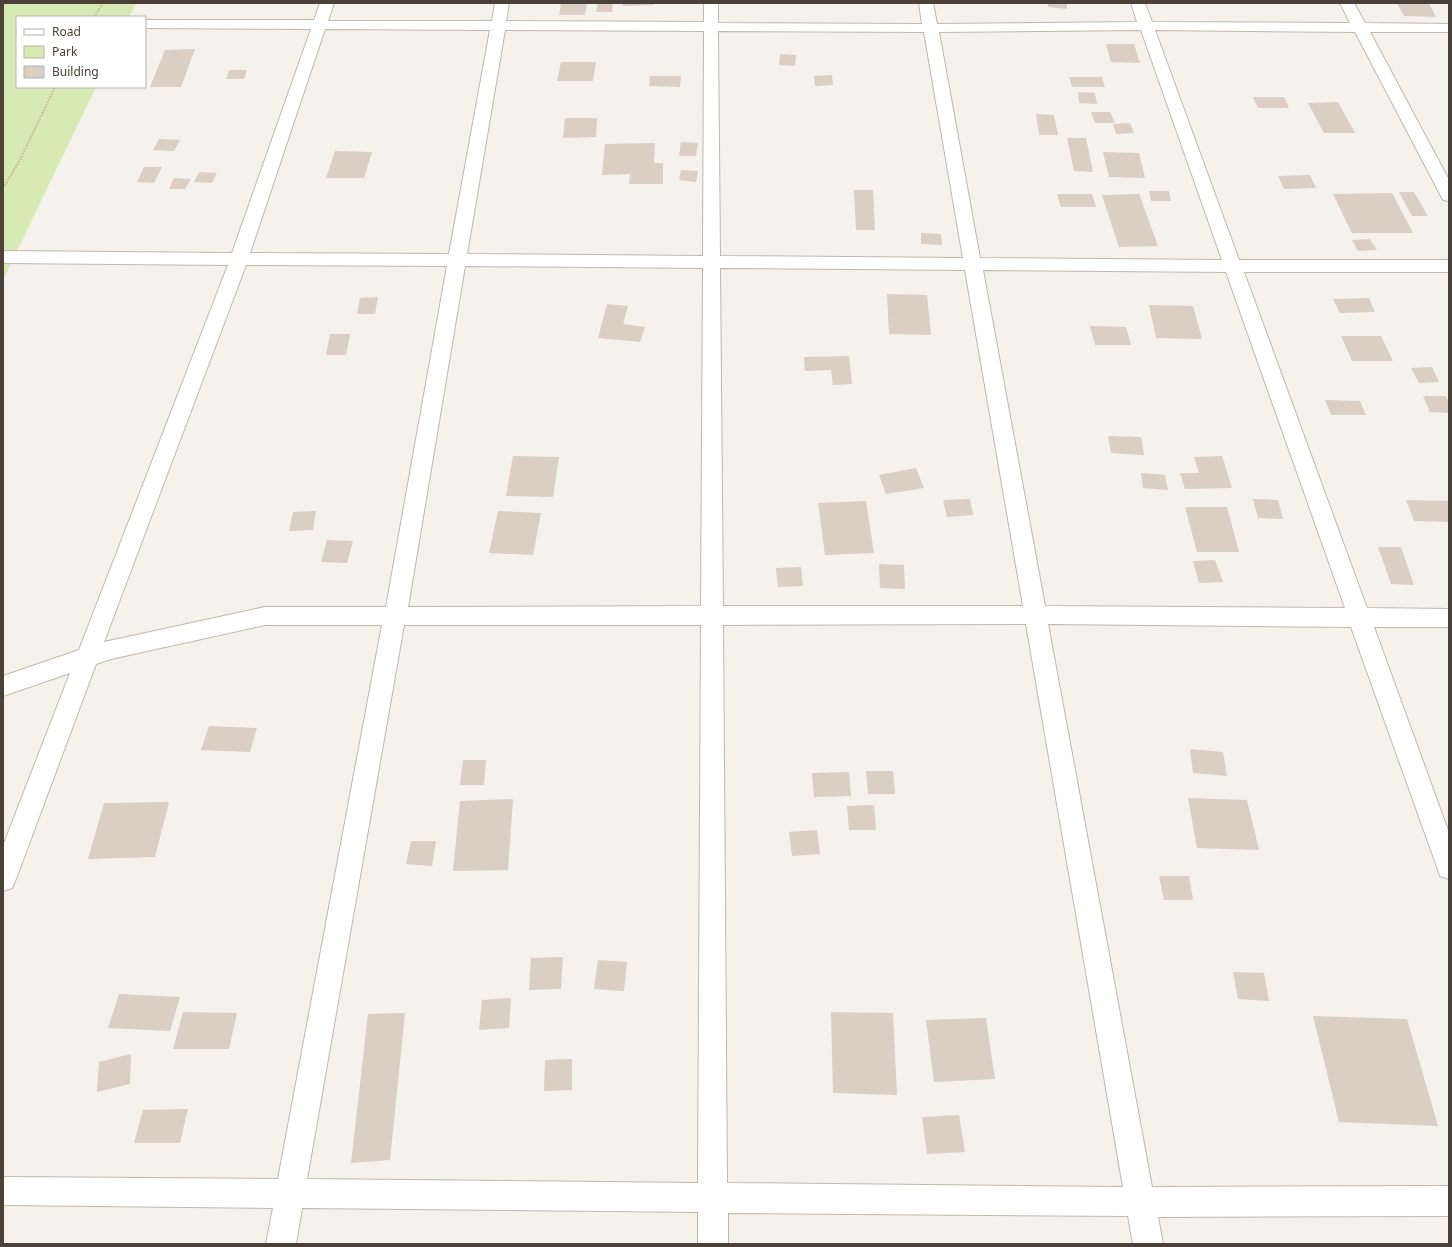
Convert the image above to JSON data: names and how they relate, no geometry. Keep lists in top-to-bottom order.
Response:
{
  "legend": ["Road", "Park", "Building"]
}
